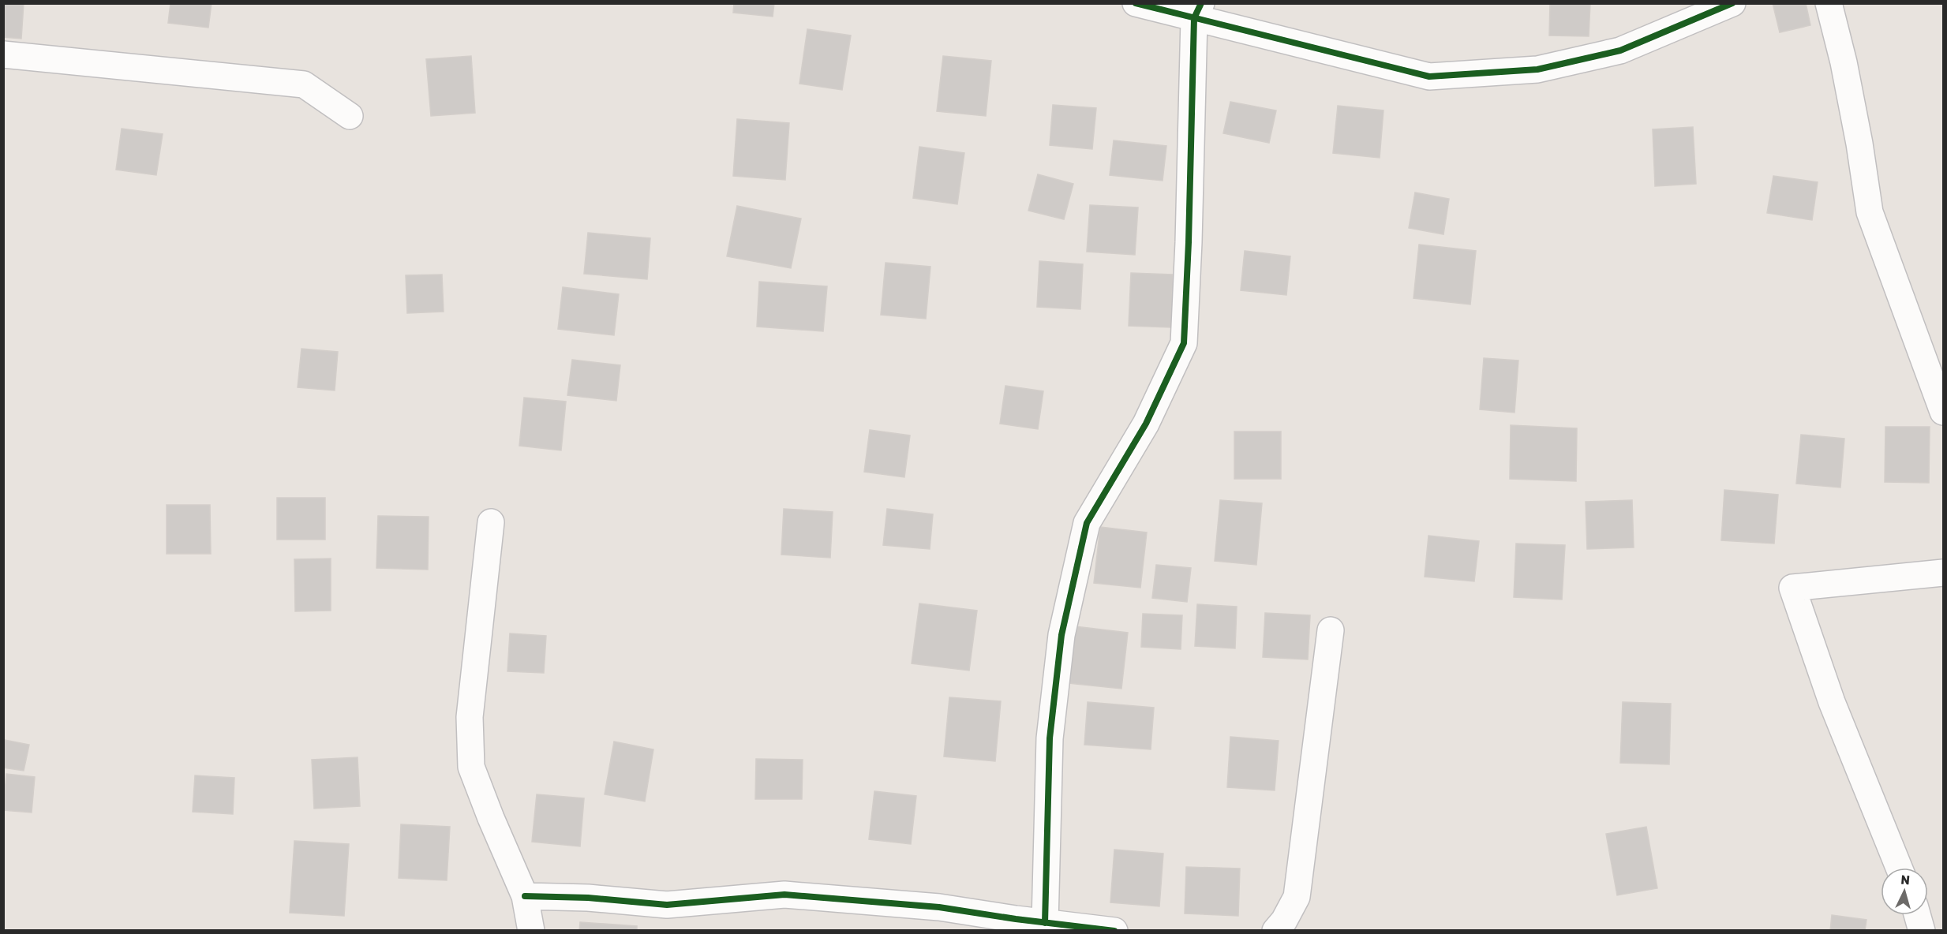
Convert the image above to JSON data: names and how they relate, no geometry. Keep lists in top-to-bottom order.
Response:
{
  "north": "top"
}
